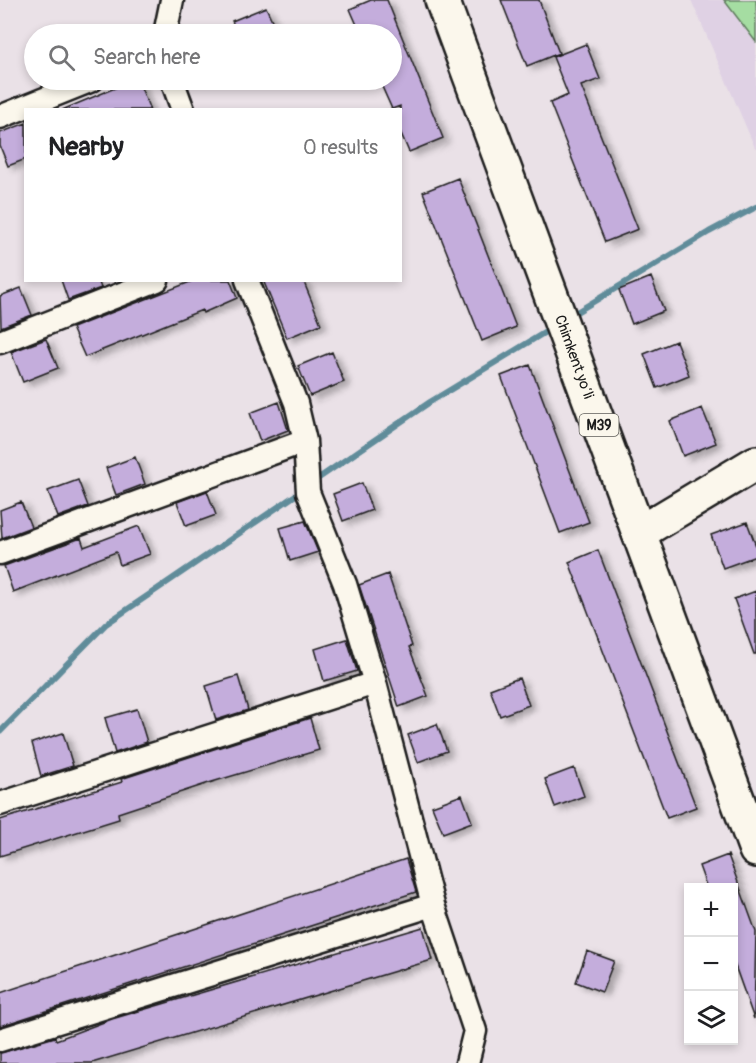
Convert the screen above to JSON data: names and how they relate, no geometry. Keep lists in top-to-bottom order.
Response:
{
  "streets": {
    "main road": ["Chimkent yo‘li", "M39"]
  },
  "page": {
    "search": "Search here",
    "heading": ["Nearby", "0 results"],
    "map_buttons": ["+", "−"]
  }
}
